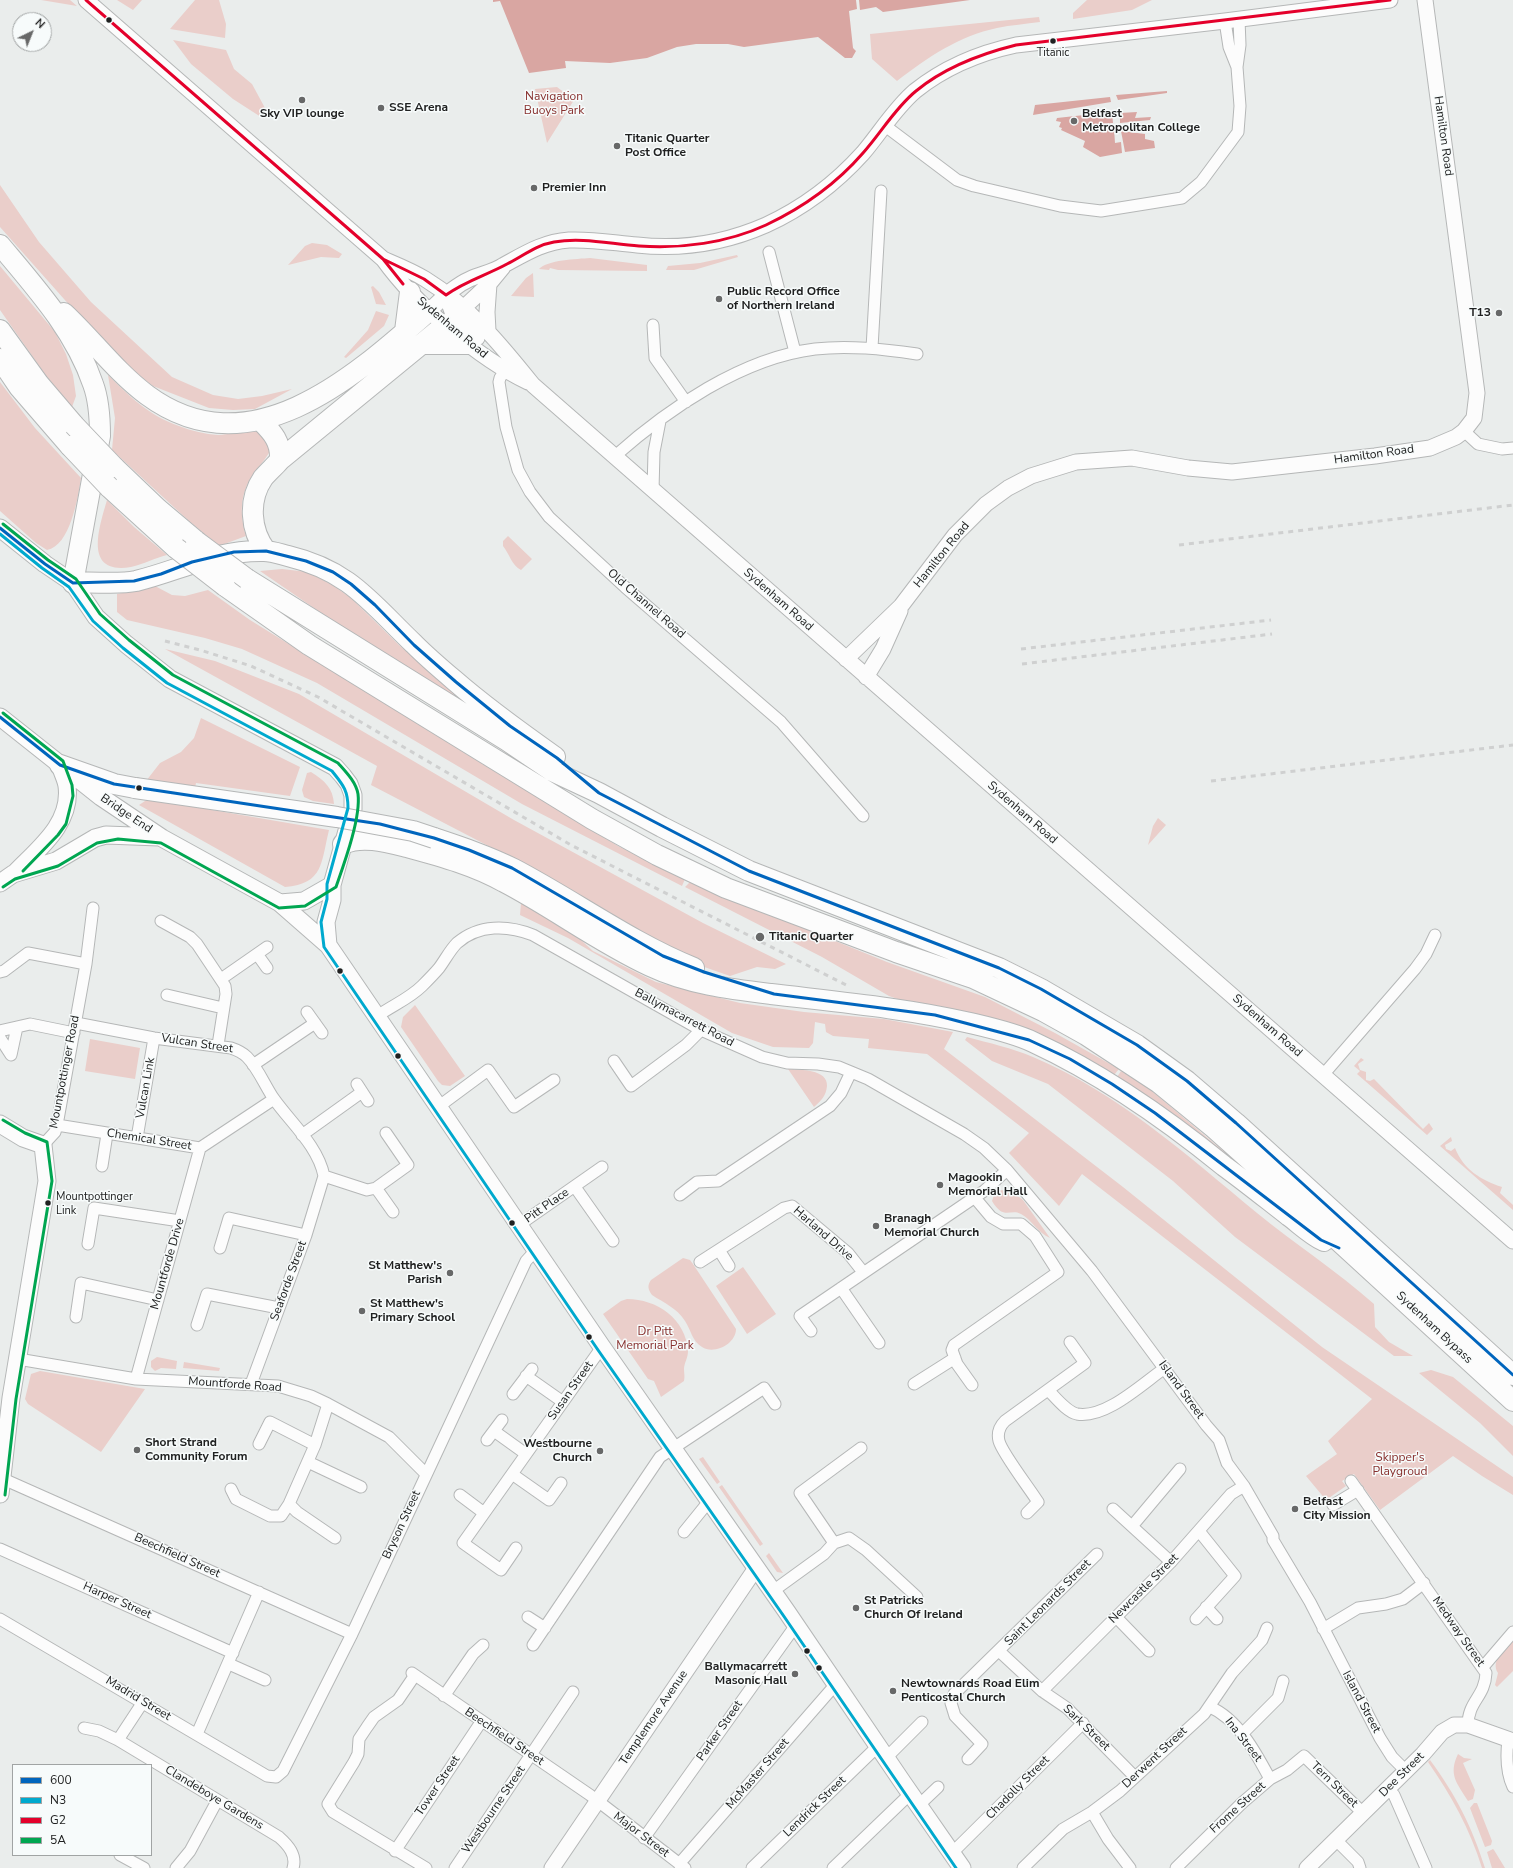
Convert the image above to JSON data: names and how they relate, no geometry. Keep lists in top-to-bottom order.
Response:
{
  "streets": {
    "highway": ["Bridge End", "Sydenham Bypass"],
    "street": [
      "Hamilton Road",
      "Sydenham Road",
      "Old Channel Road",
      "Ballymacarrett Road",
      "Vulcan Street",
      "Mountpottinger Road",
      "Vulcan Link",
      "Chemical Street",
      "Pitt Place",
      "Harland Drive",
      "Mountforde Drive",
      "Seaforde Street",
      "Mountforde Road",
      "Island Street",
      "Susan Street",
      "Bryson Street",
      "Beechfield Street",
      "Newcastle Street",
      "Harper Street",
      "Saint Leonards Street",
      "Medway Street",
      "Madrid Street",
      "Templemore Avenue",
      "Sark Street",
      "Parker Street",
      "Ina Street",
      "Derwent Street",
      "McMaster Street",
      "Dee Street",
      "Tern Street",
      "Tower Street",
      "Chadolly Street",
      "Clandeboye Gardens",
      "Lendrick Street",
      "Frome Street",
      "Westbourne Street",
      "Major Street"
    ]
  },
  "crossings": [
    ["Hamilton Road", "Sydenham Road"],
    ["Sydenham Road", "Old Channel Road"],
    ["Ballymacarrett Road", "Island Street"],
    ["Vulcan Street", "Mountpottinger Road"],
    ["Vulcan Street", "Vulcan Link"],
    ["Vulcan Street", "Chemical Street"],
    ["Vulcan Street", "Seaforde Street"],
    ["Mountpottinger Road", "Chemical Street"],
    ["Vulcan Link", "Chemical Street"],
    ["Chemical Street", "Mountforde Drive"],
    ["Mountforde Drive", "Mountforde Road"],
    ["Seaforde Street", "Mountforde Road"],
    ["Mountforde Road", "Bryson Street"],
    ["Island Street", "Newcastle Street"],
    ["Island Street", "Dee Street"],
    ["Bryson Street", "Beechfield Street"],
    ["Bryson Street", "Madrid Street"],
    ["Beechfield Street", "Templemore Avenue"],
    ["Beechfield Street", "Tower Street"],
    ["Beechfield Street", "Westbourne Street"],
    ["Beechfield Street", "Major Street"],
    ["Newcastle Street", "Sark Street"],
    ["Saint Leonards Street", "Sark Street"],
    ["Medway Street", "Dee Street"],
    ["Templemore Avenue", "Major Street"],
    ["Sark Street", "Derwent Street"],
    ["Sark Street", "Chadolly Street"],
    ["Parker Street", "Major Street"],
    ["Ina Street", "Derwent Street"],
    ["Ina Street", "Frome Street"],
    ["McMaster Street", "Major Street"],
    ["Dee Street", "Tern Street"],
    ["Tern Street", "Frome Street"]
  ],
  "parks": ["Navigation Buoys Park", "Dr Pitt Memorial Park", "Skipper's Playgroud"],
  "places": [
    "Titanic",
    "Sky VIP lounge",
    "SSE Arena",
    "Belfast Metropolitan College",
    "Titanic Quarter Post Office",
    "Premier Inn",
    "Public Record Office of Northern Ireland",
    "T13",
    "Titanic Quarter",
    "Magookin Memorial Hall",
    "Mountpottinger Link",
    "Branagh Memorial Church",
    "St Matthew's Parish",
    "St Matthew's Primary School",
    "Short Strand Community Forum",
    "Westbourne Church",
    "Belfast City Mission",
    "St Patricks Church Of Ireland",
    "Ballymacarrett Masonic Hall",
    "Newtownards Road Elim Penticostal Church"
  ],
  "lines": [
    "transit line G2",
    "transit line 5A",
    "transit line 600",
    "transit line N3"
  ],
  "legend": [
    "600",
    "N3",
    "G2",
    "5A"
  ],
  "north": "top right"
}
